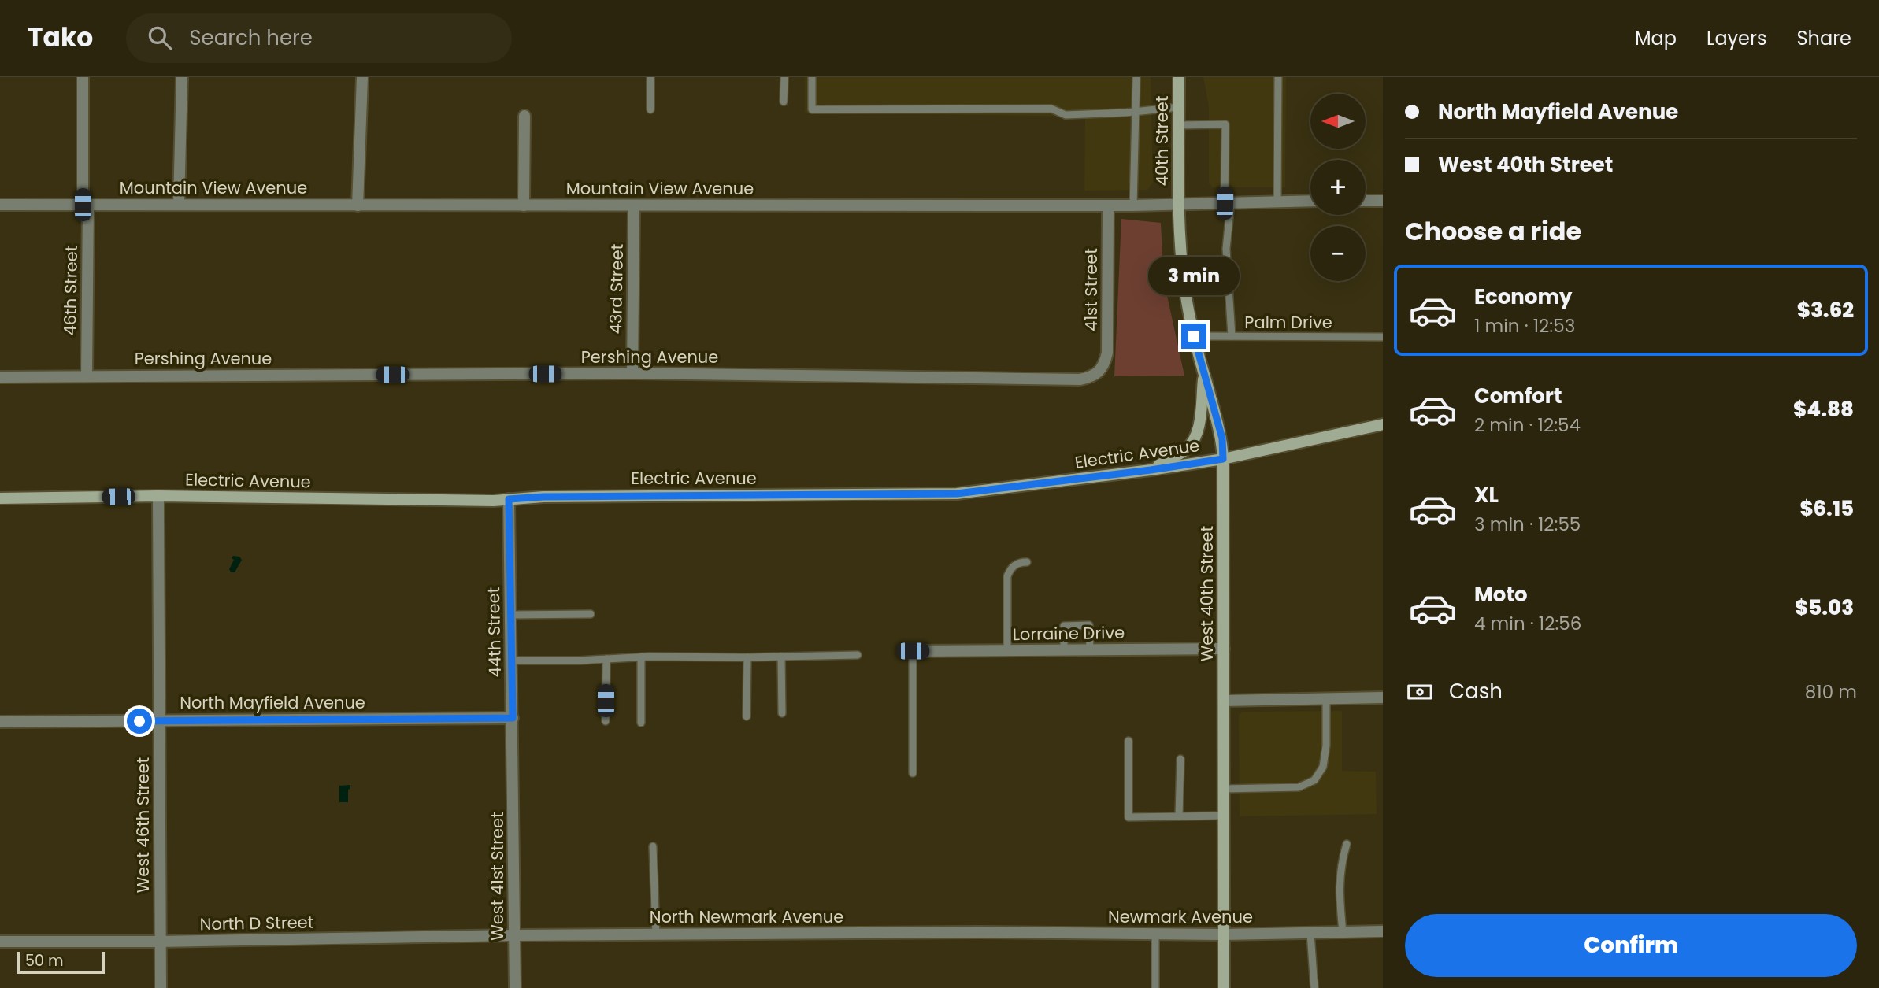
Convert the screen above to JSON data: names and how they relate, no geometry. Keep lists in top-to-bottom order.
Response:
{
  "streets": {
    "main road": ["40th Street", "Electric Avenue", "West 40th Street"],
    "street": [
      "Mountain View Avenue",
      "43rd Street",
      "41st Street",
      "46th Street",
      "Pershing Avenue",
      "44th Street",
      "Lorraine Drive",
      "North Mayfield Avenue",
      "West 46th Street",
      "West 41st Street",
      "North Newmark Avenue",
      "Newmark Avenue",
      "North D Street"
    ],
    "lane": ["Palm Drive"]
  },
  "crossings": [
    ["40th Street", "Mountain View Avenue"],
    ["40th Street", "West 40th Street"],
    ["Mountain View Avenue", "43rd Street"],
    ["Mountain View Avenue", "41st Street"],
    ["Mountain View Avenue", "46th Street"],
    ["Mountain View Avenue", "West 40th Street"],
    ["43rd Street", "Pershing Avenue"],
    ["41st Street", "Pershing Avenue"],
    ["46th Street", "Pershing Avenue"],
    ["Palm Drive", "West 40th Street"],
    ["Electric Avenue", "West 40th Street"],
    ["Electric Avenue", "44th Street"],
    ["Electric Avenue", "West 46th Street"],
    ["West 40th Street", "Lorraine Drive"],
    ["West 40th Street", "Newmark Avenue"],
    ["44th Street", "North Mayfield Avenue"],
    ["44th Street", "West 41st Street"],
    ["North Mayfield Avenue", "West 46th Street"],
    ["West 46th Street", "North D Street"],
    ["West 41st Street", "North Newmark Avenue"],
    ["West 41st Street", "North D Street"],
    ["North Newmark Avenue", "Newmark Avenue"],
    ["North Newmark Avenue", "North D Street"]
  ],
  "scale_bar": "50 m",
  "north": "left",
  "page": {
    "header": "Tako",
    "search": "Search here",
    "nav": ["Map", "Layers", "Share"],
    "banner": ["North Mayfield Avenue", "West 40th Street"],
    "map_buttons": ["+", "−"],
    "heading": "Choose a ride",
    "bubble": "3 min",
    "list": [
      {
        "name": "Economy",
        "note": "1 min · 12:53",
        "value": "$3.62"
      },
      {
        "name": "Comfort",
        "note": "2 min · 12:54",
        "value": "$4.88"
      },
      {
        "name": "XL",
        "note": "3 min · 12:55",
        "value": "$6.15"
      },
      {
        "name": "Moto",
        "note": "4 min · 12:56",
        "value": "$5.03"
      }
    ],
    "pay": ["Cash", "810 m"],
    "buttons": "Confirm",
    "scale": "50 m"
  }
}
